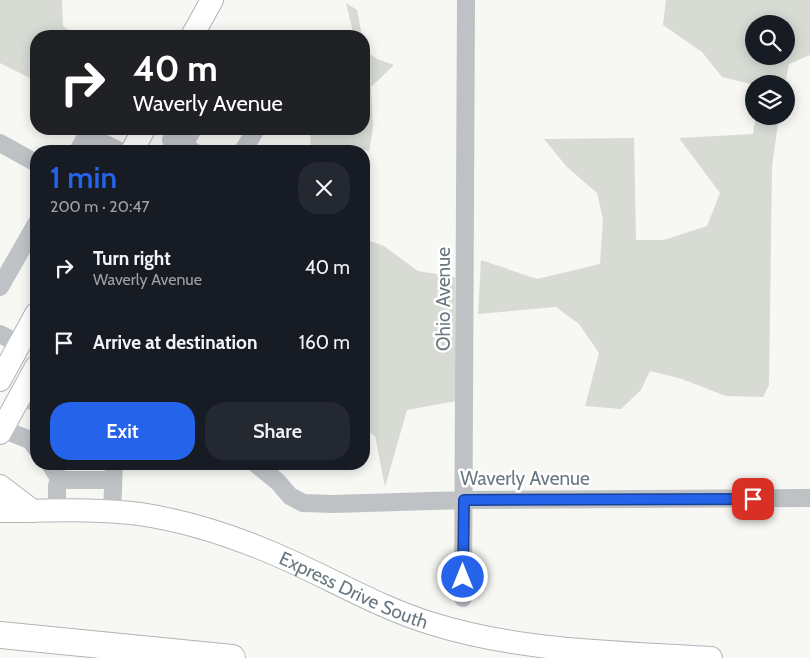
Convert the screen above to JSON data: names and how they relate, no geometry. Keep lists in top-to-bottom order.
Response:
{
  "streets": {
    "main road": ["Express Drive South"],
    "street": ["Ohio Avenue", "Waverly Avenue"]
  },
  "crossings": [
    ["Ohio Avenue", "Waverly Avenue"]
  ],
  "page": {
    "turn": ["40 m", "Waverly Avenue"],
    "heading": ["1 min", "200 m · 20:47"],
    "list": [
      {
        "name": "Turn right",
        "note": "Waverly Avenue",
        "value": "40 m"
      },
      {
        "name": "Arrive at destination",
        "value": "160 m"
      }
    ],
    "buttons": ["Exit", "Share"]
  }
}
